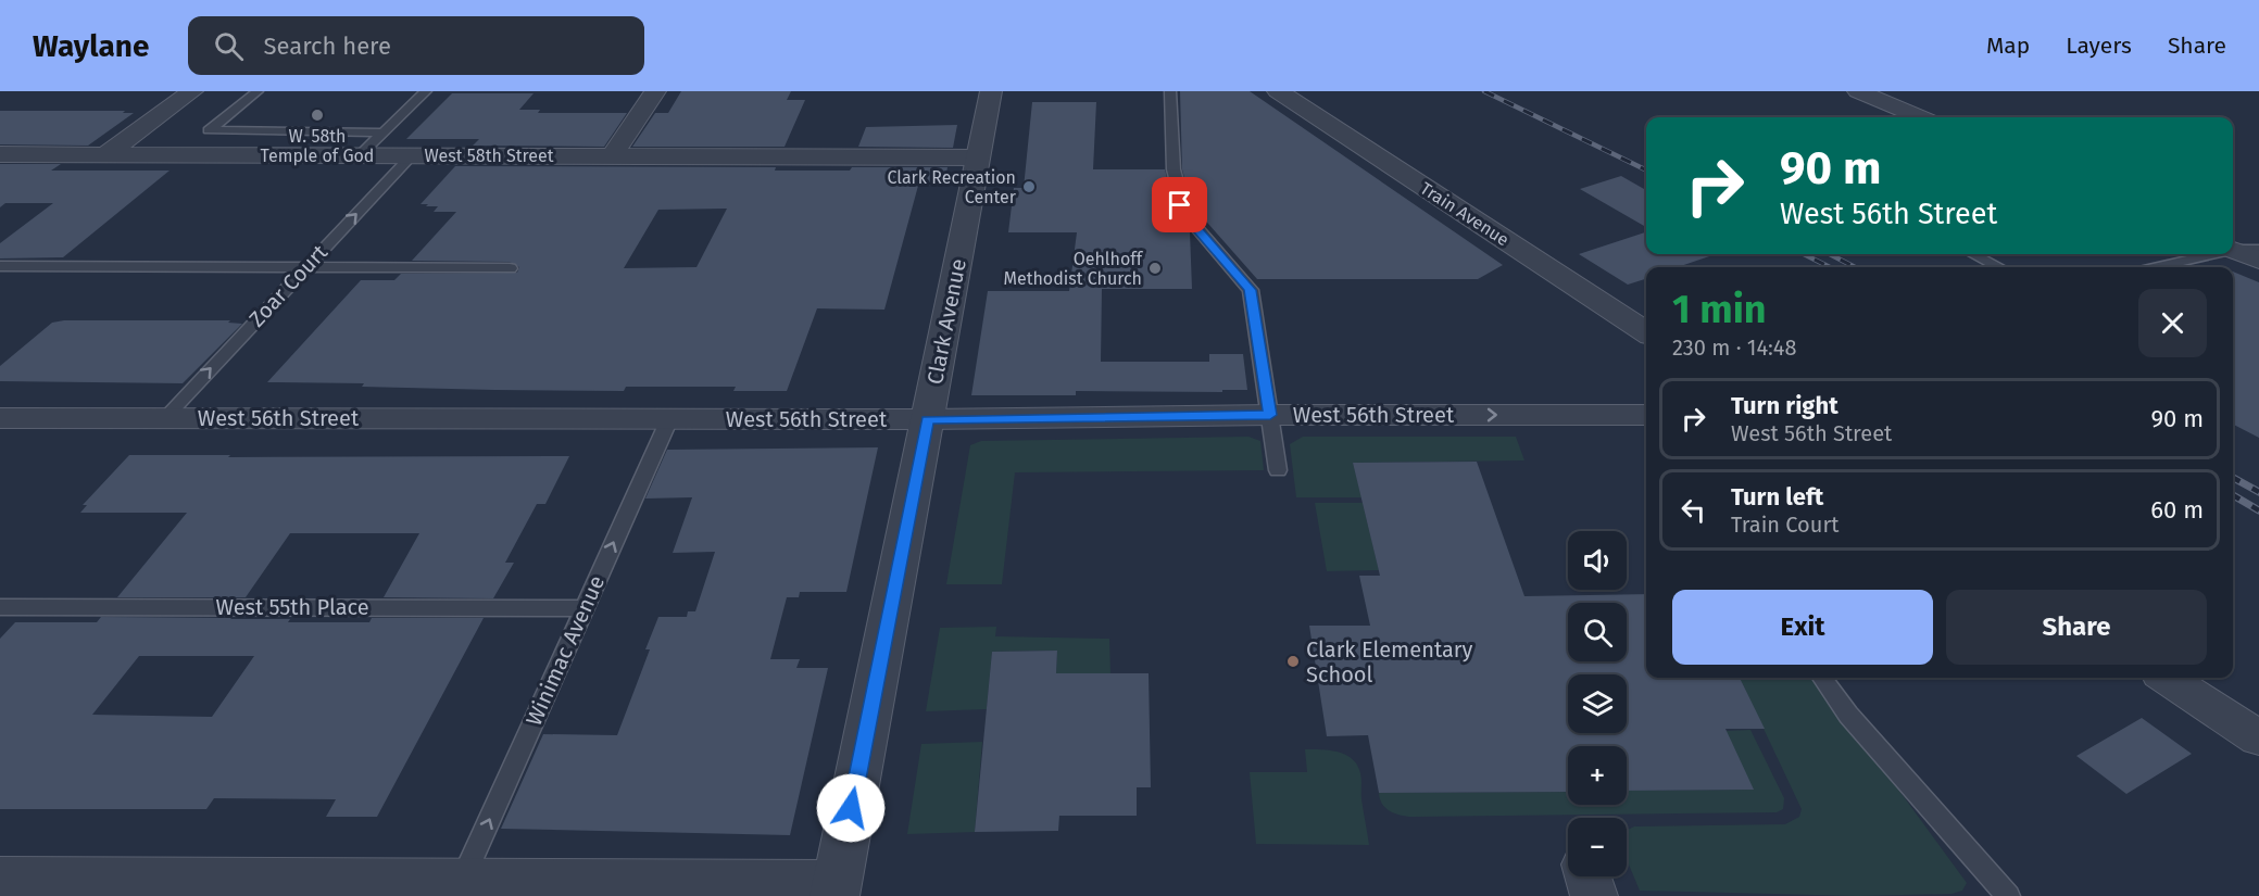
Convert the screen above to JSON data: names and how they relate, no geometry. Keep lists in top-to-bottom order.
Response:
{
  "streets": {
    "street": [
      "West 58th Street",
      "Train Avenue",
      "Clark Avenue",
      "West 56th Street"
    ],
    "lane": ["Zoar Court", "West 55th Place", "Winimac Avenue"]
  },
  "crossings": [
    ["West 58th Street", "Zoar Court"],
    ["West 58th Street", "Clark Avenue"],
    ["Zoar Court", "West 56th Street"],
    ["Clark Avenue", "West 56th Street"],
    ["West 56th Street", "Winimac Avenue"],
    ["West 55th Place", "Winimac Avenue"]
  ],
  "one_way": ["Zoar Court", "Winimac Avenue"],
  "places": [
    "W. 58th Temple of God",
    "Clark Recreation Center",
    "Oehlhoff Methodist Church",
    "Clark Elementary School"
  ],
  "page": {
    "header": "Waylane",
    "search": "Search here",
    "nav": ["Map", "Layers", "Share"],
    "turn": ["90 m", "West 56th Street"],
    "heading": ["1 min", "230 m · 14:48"],
    "list": [
      {
        "name": "Turn right",
        "note": "West 56th Street",
        "value": "90 m"
      },
      {
        "name": "Turn left",
        "note": "Train Court",
        "value": "60 m"
      }
    ],
    "map_buttons": ["+", "−"],
    "buttons": ["Exit", "Share"]
  }
}
